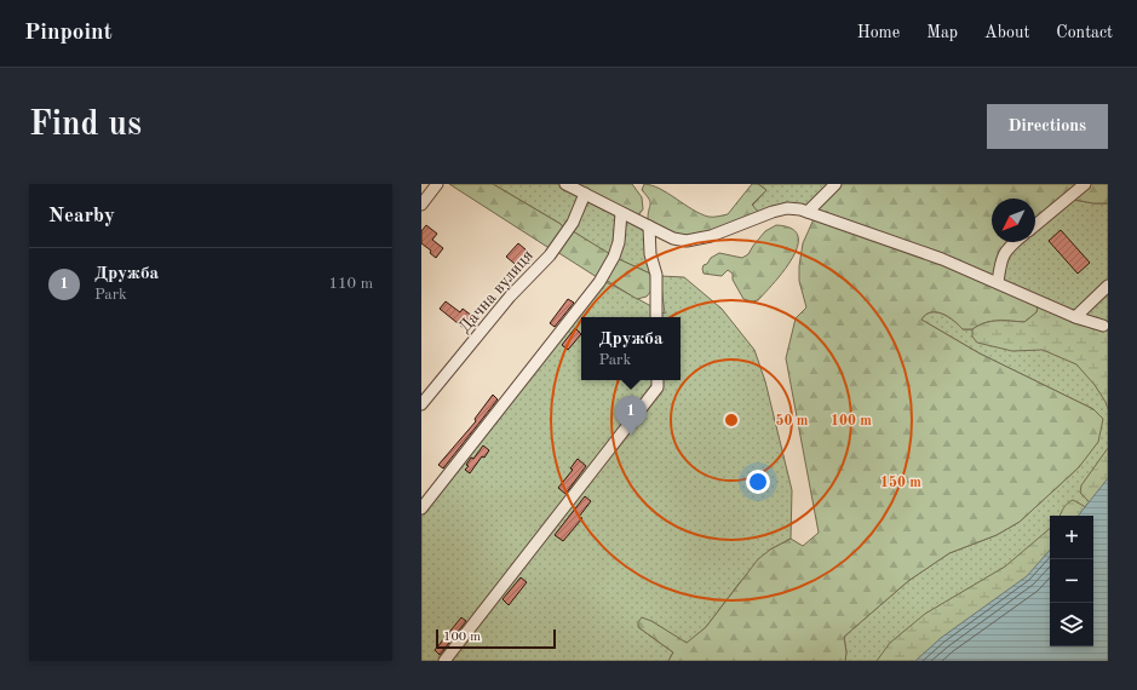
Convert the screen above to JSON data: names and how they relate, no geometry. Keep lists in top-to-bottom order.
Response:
{
  "streets": {
    "street": ["Дачна вулиця"]
  },
  "scale_bar": "100 m",
  "north": "bottom left",
  "page": {
    "header": "Pinpoint",
    "nav": [
      "Home",
      "Map",
      "About",
      "Contact"
    ],
    "buttons": "Directions",
    "title": "Find us",
    "heading": "Nearby",
    "list": [
      {
        "mark": "1",
        "name": "Дружба",
        "note": "Park",
        "value": "110 m"
      }
    ],
    "popup": ["Дружба", "Park"],
    "pins": "1",
    "map_buttons": ["+", "−"],
    "scale": "100 m"
  },
  "rings": ["50 m", "100 m", "150 m"]
}
